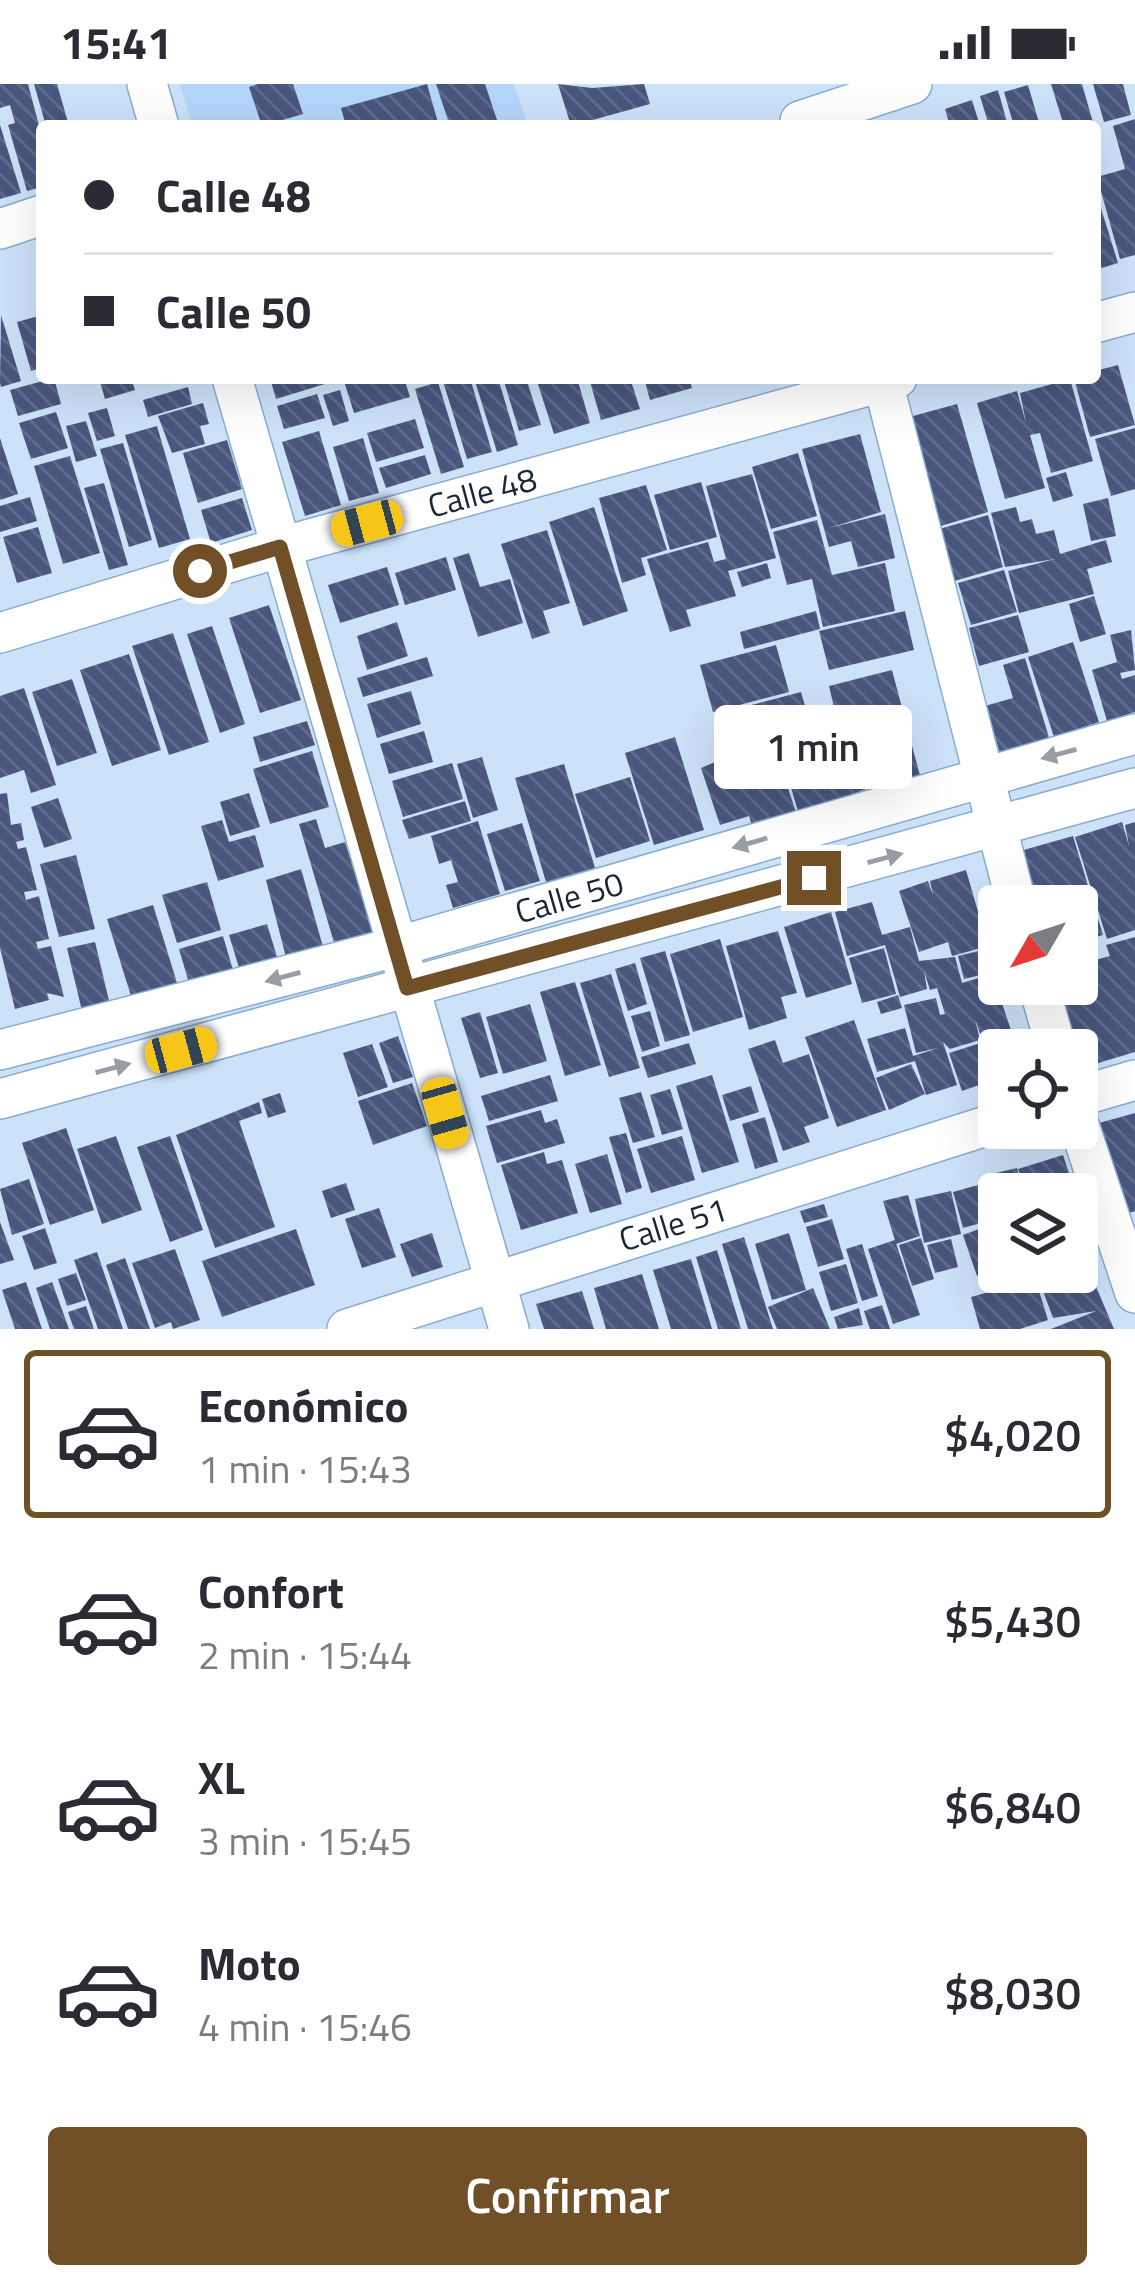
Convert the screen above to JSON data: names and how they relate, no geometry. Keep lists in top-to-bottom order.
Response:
{
  "streets": {
    "street": ["Calle 48", "Calle 50", "Calle 51"]
  },
  "north": "bottom left",
  "page": {
    "status": "15:41",
    "banner": ["Calle 48", "Calle 50"],
    "bubble": "1 min",
    "list": [
      {
        "name": "Económico",
        "note": "1 min · 15:43",
        "value": "$4,020"
      },
      {
        "name": "Confort",
        "note": "2 min · 15:44",
        "value": "$5,430"
      },
      {
        "name": "XL",
        "note": "3 min · 15:45",
        "value": "$6,840"
      },
      {
        "name": "Moto",
        "note": "4 min · 15:46",
        "value": "$8,030"
      }
    ],
    "buttons": "Confirmar"
  }
}
